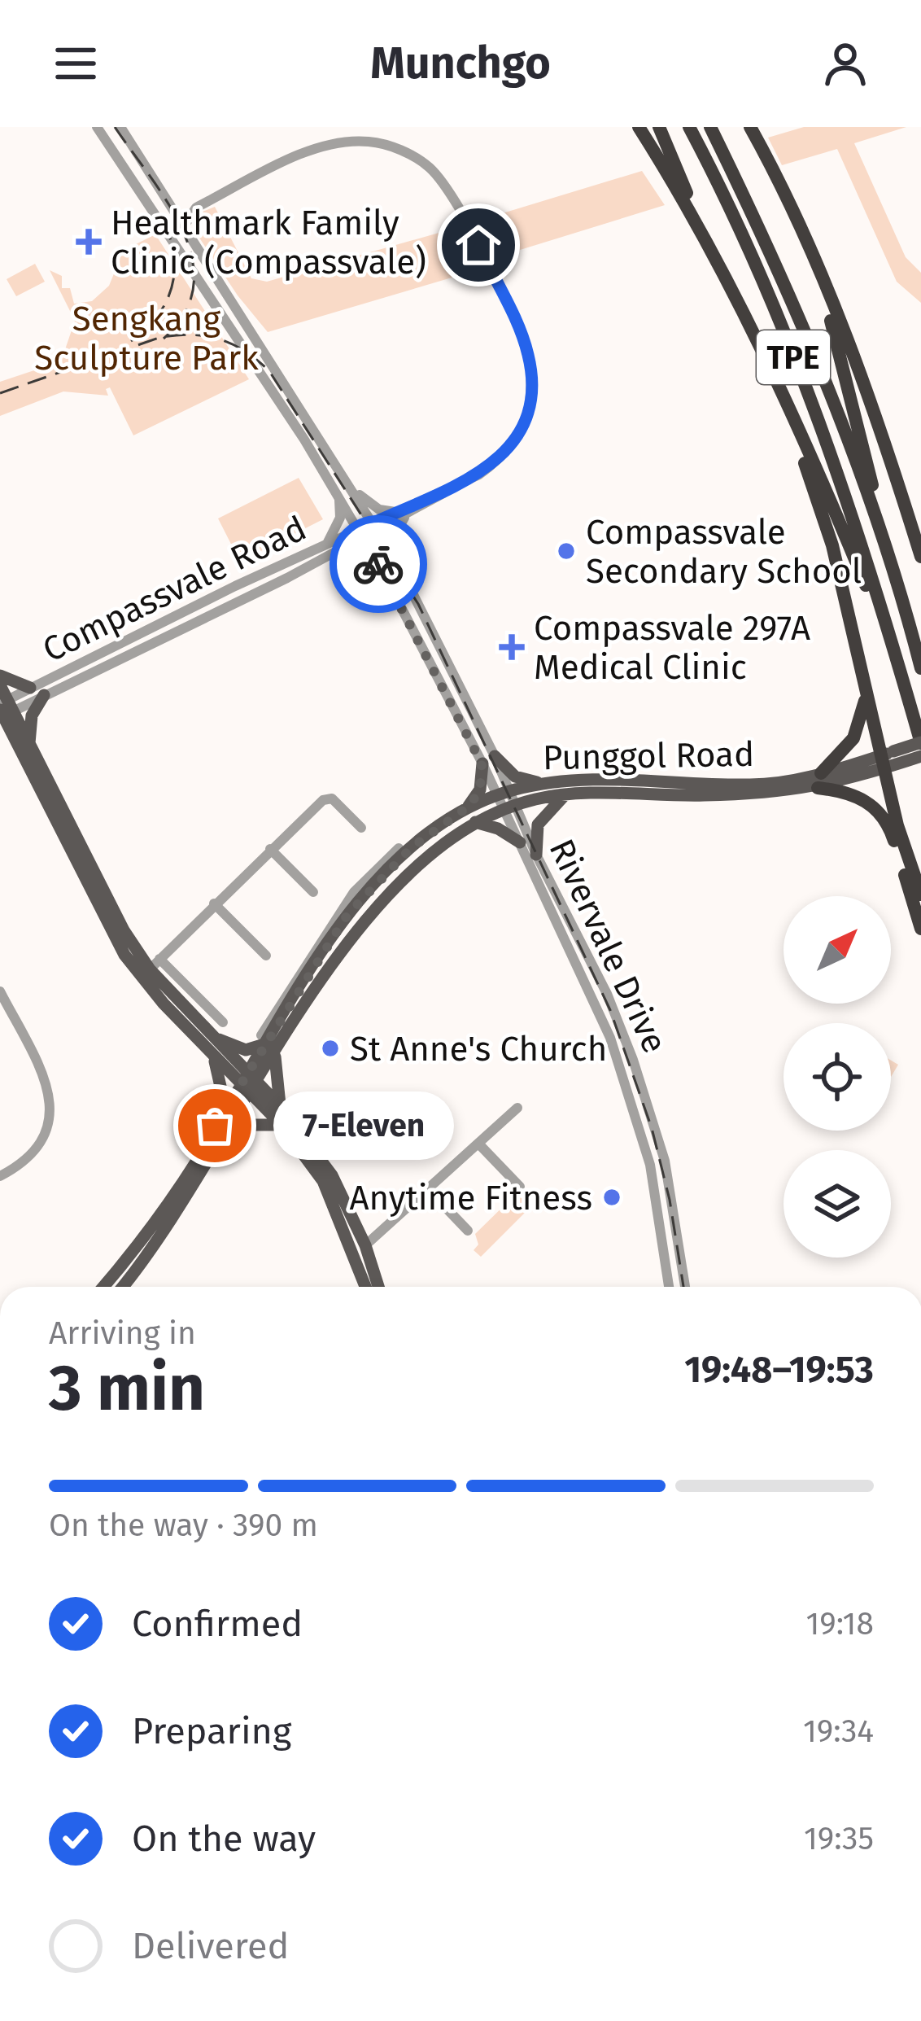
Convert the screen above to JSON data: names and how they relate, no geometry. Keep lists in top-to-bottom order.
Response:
{
  "streets": {
    "highway": ["TPE"],
    "main road": ["Punggol Road"],
    "street": ["Compassvale Road", "Rivervale Drive"]
  },
  "crossings": [
    ["TPE", "Punggol Road"],
    ["Punggol Road", "Rivervale Drive"]
  ],
  "parks": ["Sengkang Sculpture Park"],
  "places": {
    "health": ["Healthmark Family Clinic (Compassvale)", "Compassvale 297A Medical Clinic"],
    "other": [
      "Compassvale Secondary School",
      "St Anne's Church",
      "7-Eleven",
      "Anytime Fitness"
    ]
  },
  "north": "top right",
  "page": {
    "header": "Munchgo",
    "bubble": "7-Eleven",
    "heading": ["3 min", "Arriving in", "19:48–19:53"],
    "bar": "On the way · 390 m",
    "list": [
      ["Confirmed", "19:18"],
      ["Preparing", "19:34"],
      ["On the way", "19:35"],
      "Delivered"
    ]
  }
}
